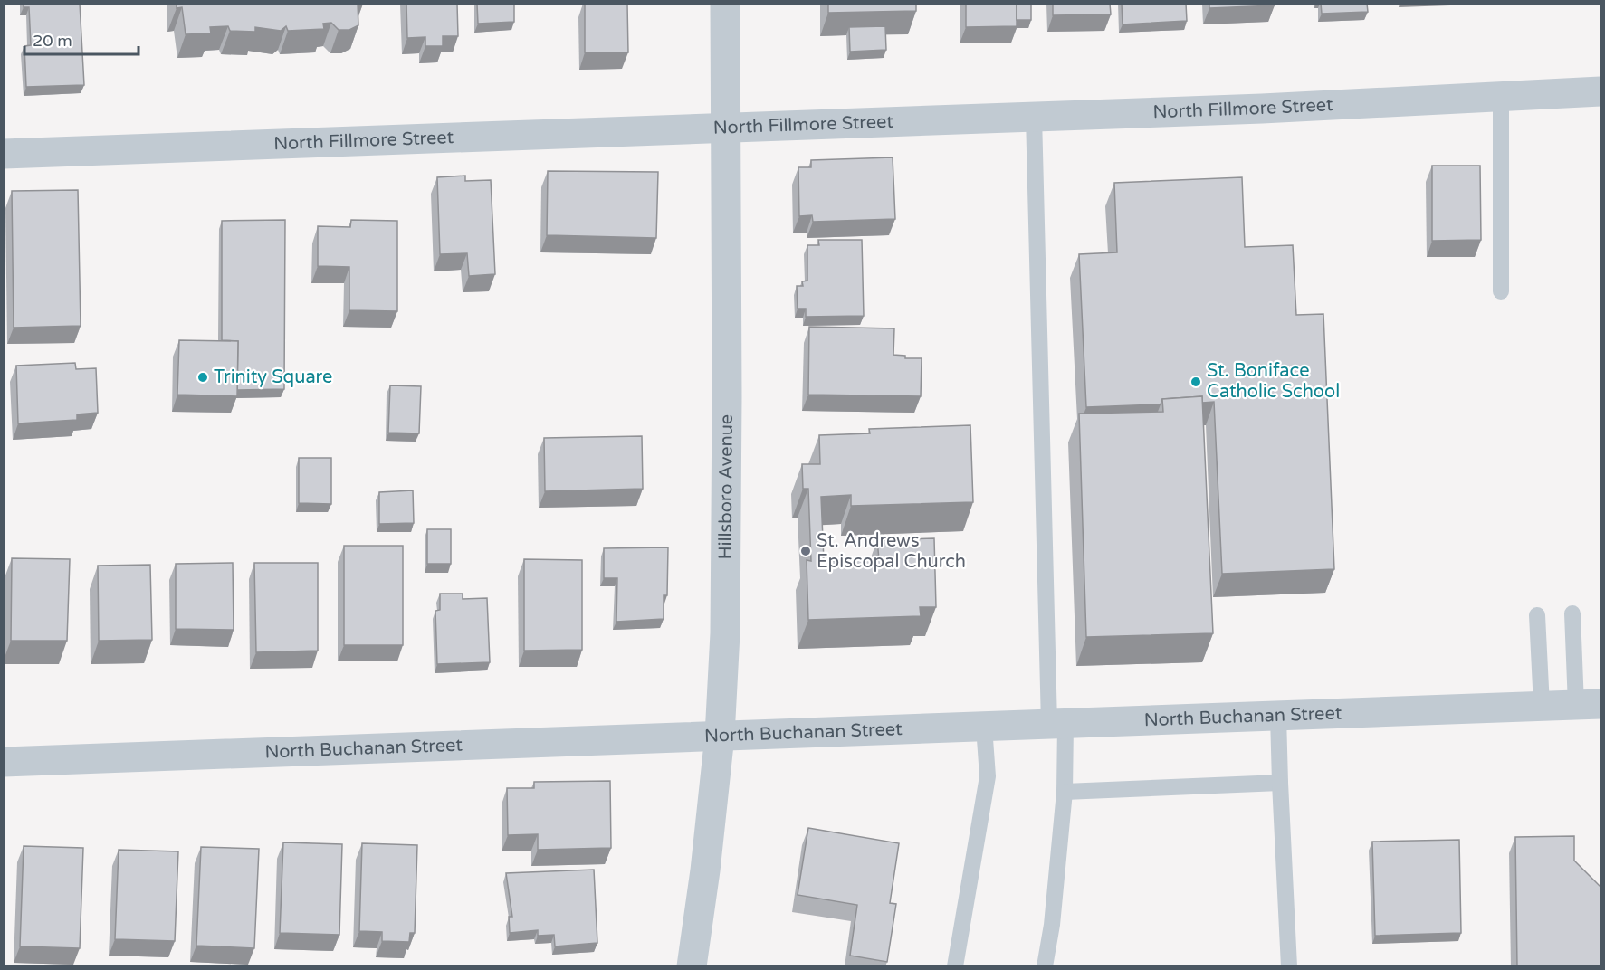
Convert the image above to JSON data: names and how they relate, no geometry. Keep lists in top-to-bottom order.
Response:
{
  "streets": {
    "street": ["North Fillmore Street", "Hillsboro Avenue", "North Buchanan Street"]
  },
  "crossings": [
    ["North Fillmore Street", "Hillsboro Avenue"],
    ["Hillsboro Avenue", "North Buchanan Street"]
  ],
  "places": ["Trinity Square", "St. Boniface Catholic School", "St. Andrews Episcopal Church"],
  "scale_bar": "20 m"
}
